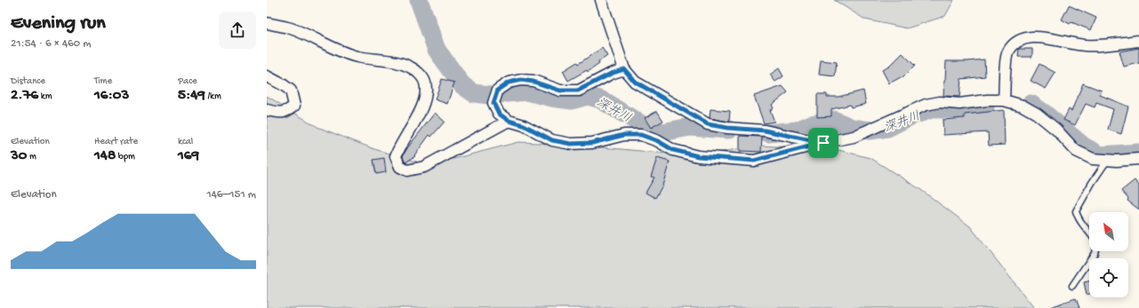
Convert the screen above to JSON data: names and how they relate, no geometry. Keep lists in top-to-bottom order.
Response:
{
  "water": ["深井川"],
  "north": "top left",
  "page": {
    "heading": ["Evening run", "21:54 · 6 × 460 m"],
    "stats": [
      ["Distance", "2.76 km"],
      ["Time", "16:03"],
      ["Pace", "5:49 /km"],
      ["Elevation", "30 m"],
      ["Heart rate", "148 bpm"],
      ["kcal", "169"]
    ],
    "chart": ["Elevation", "146–151 m"]
  }
}
